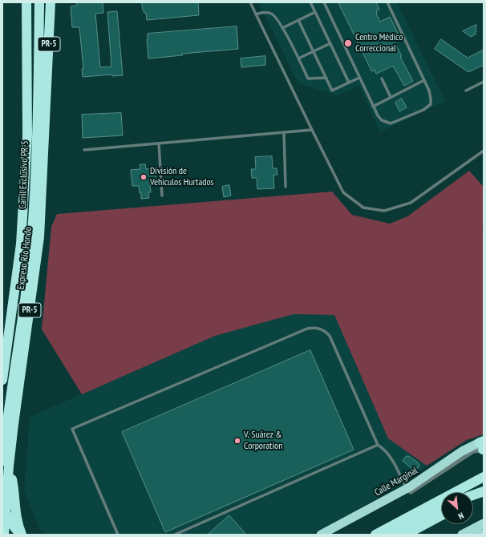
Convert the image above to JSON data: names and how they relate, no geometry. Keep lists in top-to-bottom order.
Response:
{
  "streets": {
    "highway": [
      "PR-5",
      "Carril Exclusivo PR-5",
      "Expreso Río Hondo",
      "Calle Marginal"
    ]
  },
  "crossings": [
    ["Carril Exclusivo PR-5", "Expreso Río Hondo"]
  ],
  "places": ["Centro Médico Correccional", "División de Vehiculos Hurtados", "V. Suárez & Corporation"],
  "north": "bottom right"
}
